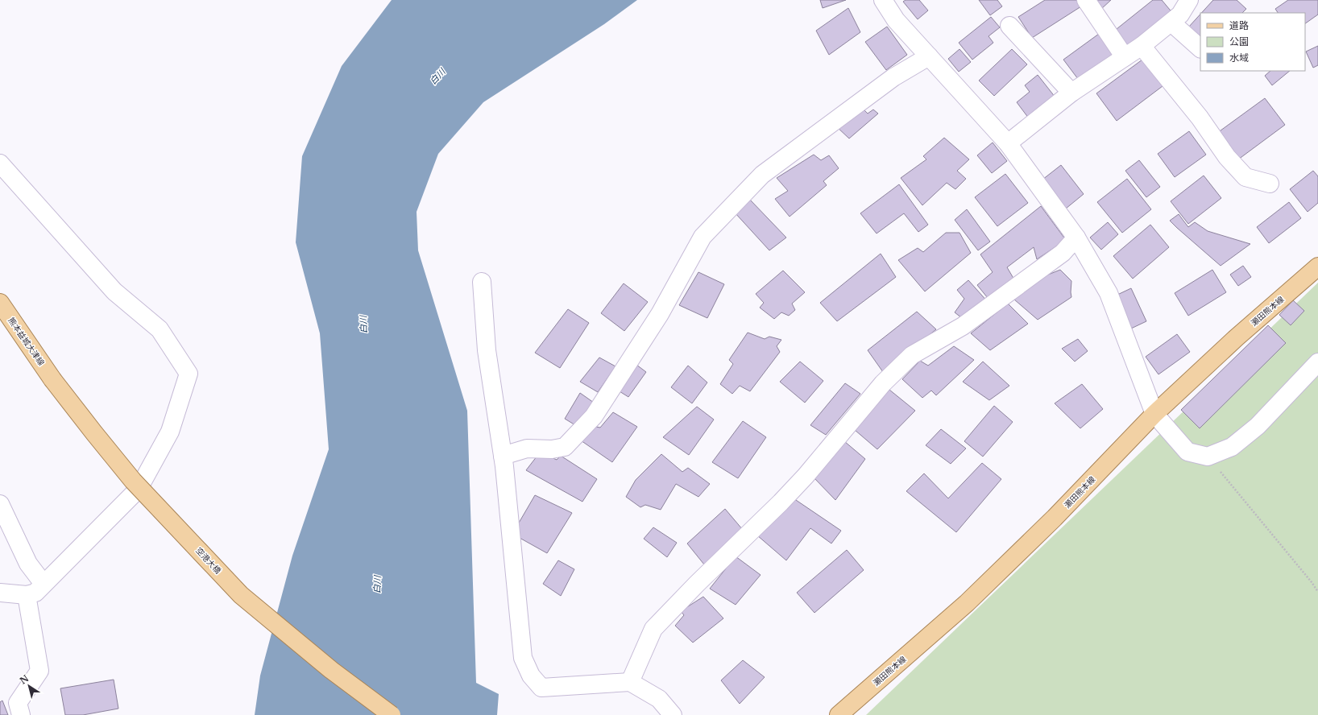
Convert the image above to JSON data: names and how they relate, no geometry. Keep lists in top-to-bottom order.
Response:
{
  "streets": {
    "main road": ["瀬田熊本線", "熊本益城大津線", "空港大橋"]
  },
  "crossings": [
    ["熊本益城大津線", "空港大橋"]
  ],
  "water": ["白川"],
  "legend": ["道路", "公園", "水域"],
  "north": "top left"
}
